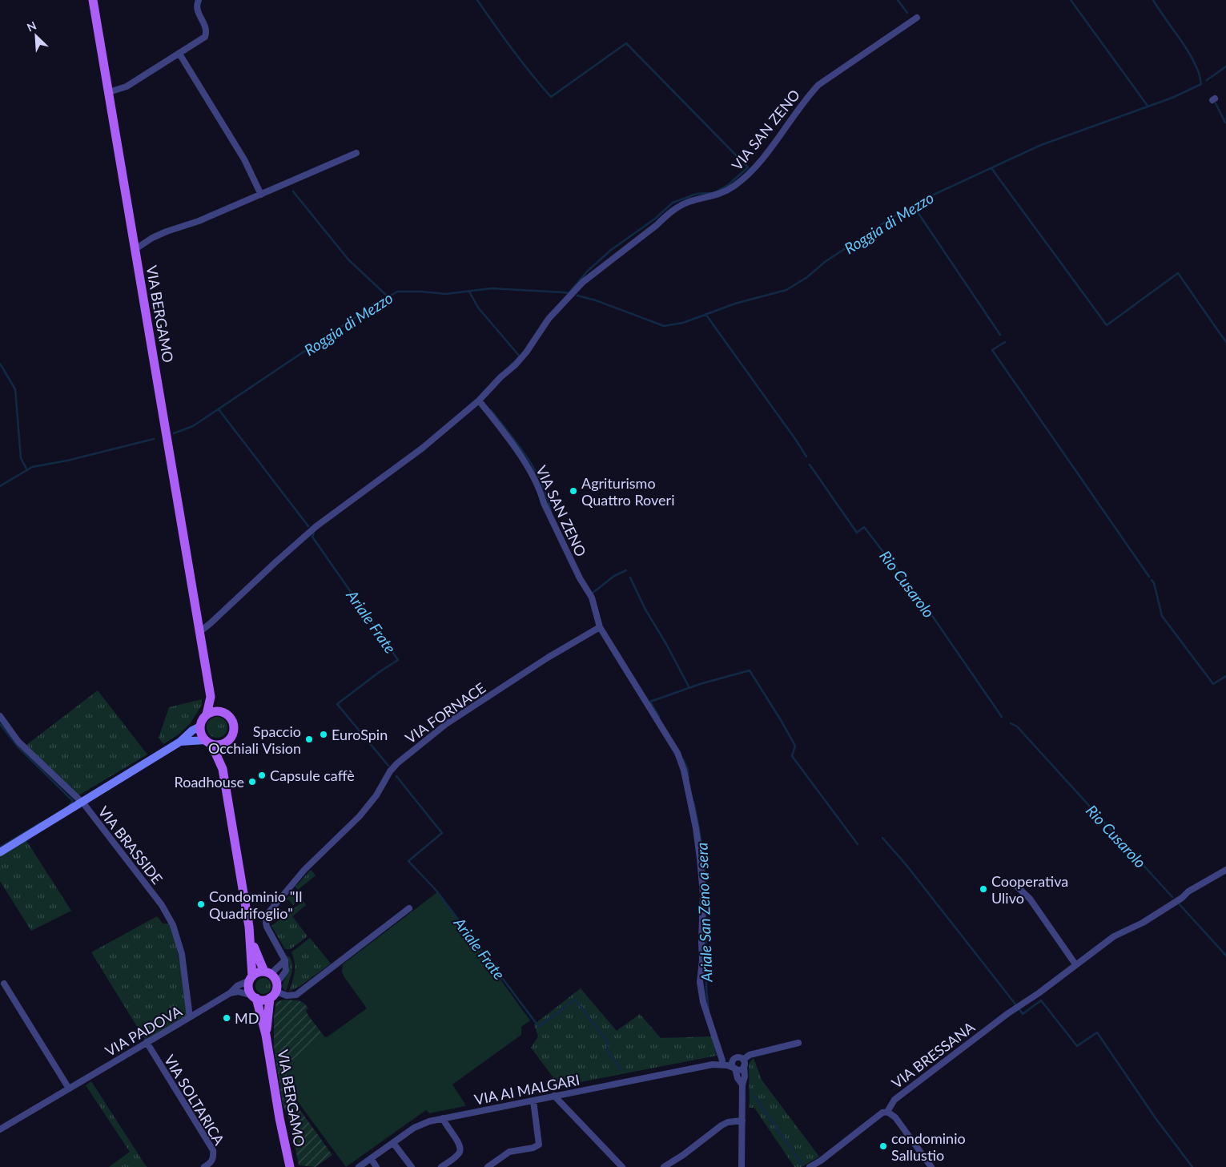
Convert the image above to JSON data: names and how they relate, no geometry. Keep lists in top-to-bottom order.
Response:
{
  "streets": {
    "main road": ["VIA BERGAMO"],
    "street": [
      "VIA SAN ZENO",
      "VIA FORNACE",
      "VIA BRASSIDE",
      "VIA PADOVA",
      "VIA BRESSANA",
      "VIA AI MALGARI",
      "VIA SOLTARICA"
    ]
  },
  "crossings": [
    ["VIA SAN ZENO", "VIA FORNACE"],
    ["VIA BERGAMO", "VIA PADOVA"],
    ["VIA BRASSIDE", "VIA PADOVA"],
    ["VIA PADOVA", "VIA SOLTARICA"]
  ],
  "water": [
    "Roggia di Mezzo",
    "Rio Cusarolo",
    "Ariale Frate",
    "Ariale San Zeno a sera"
  ],
  "places": [
    "Agriturismo Quattro Roveri",
    "EuroSpin",
    "Spaccio Occhiali Vision",
    "Capsule caffè",
    "Roadhouse",
    "Cooperativa Ulivo",
    "Condominio \"Il Quadrifoglio\"",
    "MD",
    "condominio Sallustio"
  ],
  "north": "top left"
}
